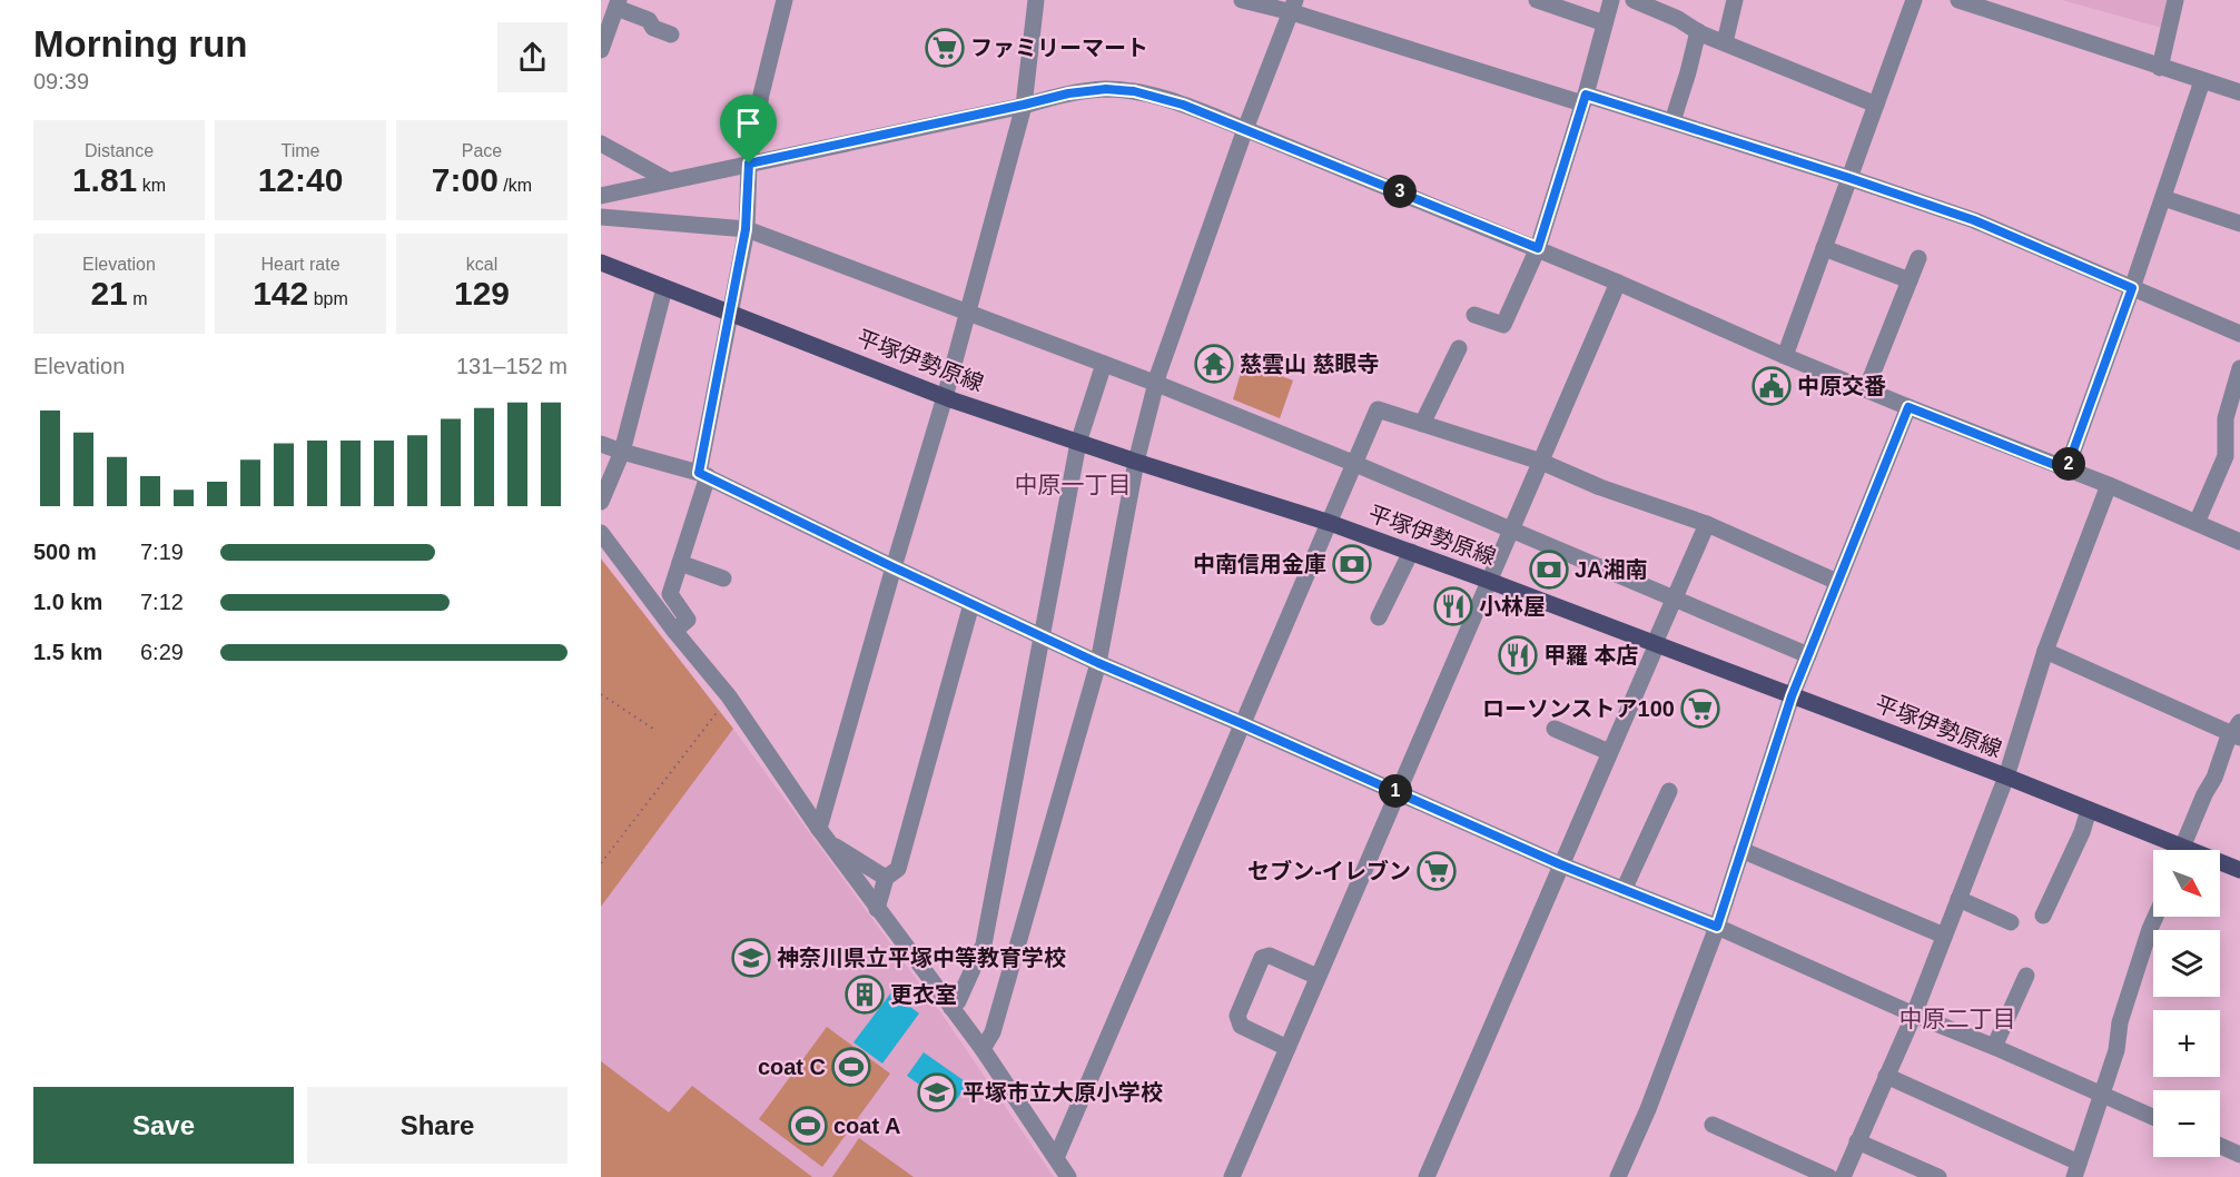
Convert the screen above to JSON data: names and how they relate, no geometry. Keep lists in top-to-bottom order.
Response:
{
  "streets": {
    "main road": ["平塚伊勢原線"]
  },
  "districts": ["中原一丁目", "中原二丁目"],
  "places": {
    "supermarket": ["ファミリーマート", "ローソンストア100", "セブン-イレブン"],
    "temple": ["慈雲山 慈眼寺"],
    "public building": ["中原交番"],
    "bank": ["中南信用金庫", "JA湘南"],
    "restaurant": ["小林屋", "甲羅 本店"],
    "school or university": ["神奈川県立平塚中等教育学校", "平塚市立大原小学校"],
    "building": ["更衣室"],
    "sports": ["coat C", "coat A"]
  },
  "north": "bottom right",
  "page": {
    "heading": ["Morning run", "09:39"],
    "stats": [
      ["Distance", "1.81 km"],
      ["Time", "12:40"],
      ["Pace", "7:00 /km"],
      ["Elevation", "21 m"],
      ["Heart rate", "142 bpm"],
      ["kcal", "129"]
    ],
    "pins": ["3", "2", "1"],
    "chart": ["Elevation", "131–152 m"],
    "list": [
      {
        "name": "500 m",
        "note": "7:19"
      },
      {
        "name": "1.0 km",
        "note": "7:12"
      },
      {
        "name": "1.5 km",
        "note": "6:29"
      }
    ],
    "map_buttons": ["+", "−"],
    "buttons": ["Save", "Share"]
  }
}
